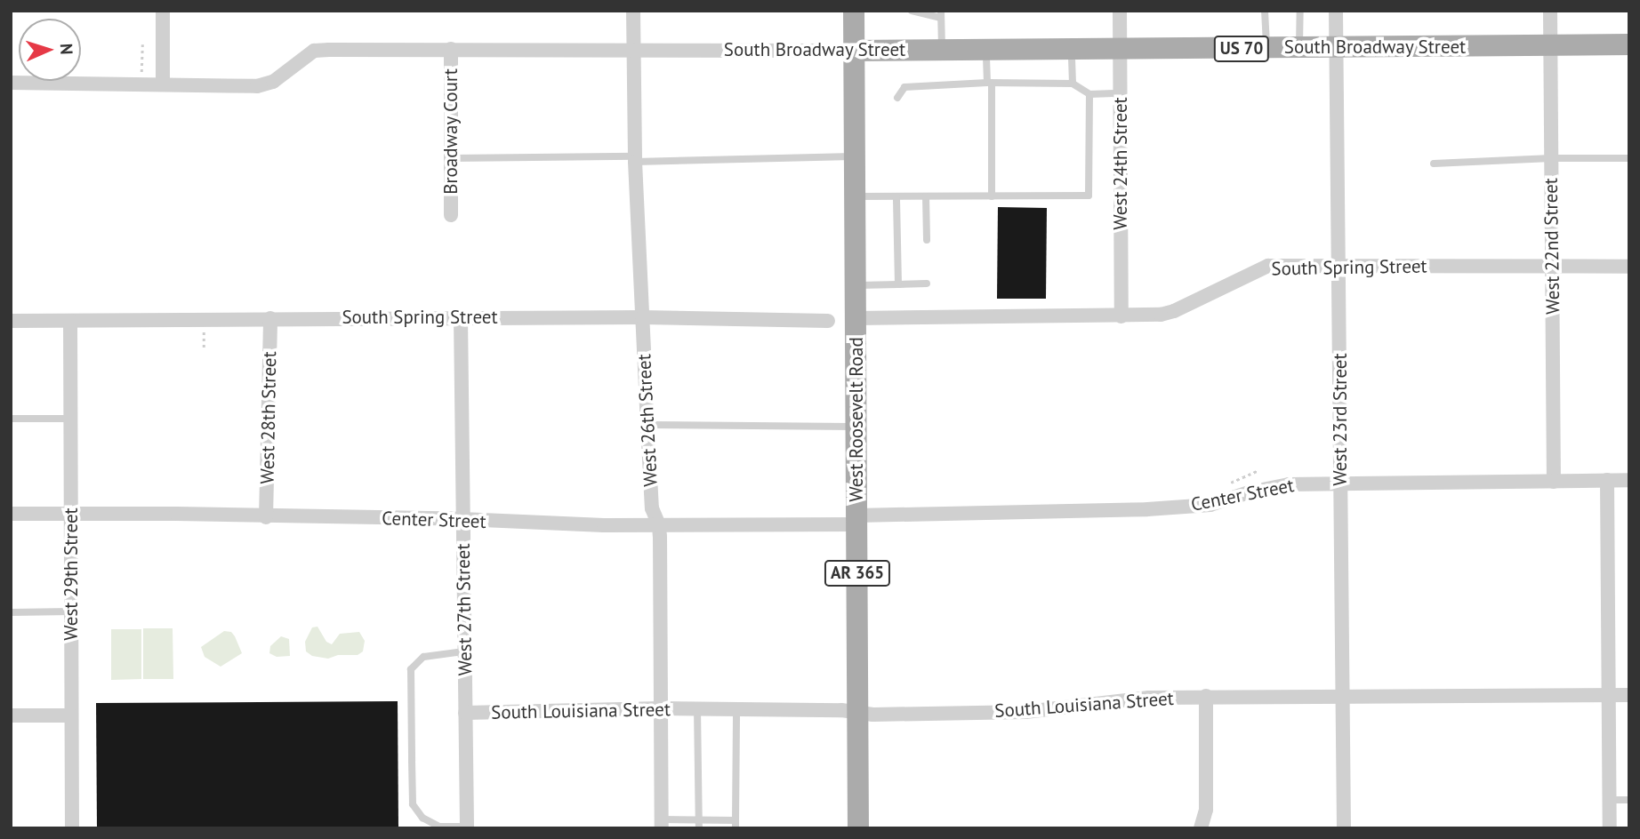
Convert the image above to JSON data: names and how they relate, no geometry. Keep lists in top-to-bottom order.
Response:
{
  "streets": {
    "main road": [
      "South Broadway Street",
      "US 70",
      "West Roosevelt Road",
      "AR 365"
    ],
    "street": [
      "Broadway Court",
      "West 24th Street",
      "West 22nd Street",
      "South Spring Street",
      "West 28th Street",
      "West 23rd Street",
      "West 26th Street",
      "Center Street",
      "West 29th Street",
      "West 27th Street",
      "South Louisiana Street"
    ]
  },
  "crossings": [
    ["South Broadway Street", "Broadway Court"],
    ["South Broadway Street", "West 24th Street"],
    ["South Broadway Street", "West 22nd Street"],
    ["South Broadway Street", "West Roosevelt Road"],
    ["South Broadway Street", "West 23rd Street"],
    ["South Broadway Street", "West 26th Street"],
    ["West 24th Street", "South Spring Street"],
    ["West 22nd Street", "South Spring Street"],
    ["West 22nd Street", "Center Street"],
    ["South Spring Street", "West 28th Street"],
    ["South Spring Street", "West Roosevelt Road"],
    ["South Spring Street", "West 23rd Street"],
    ["South Spring Street", "West 26th Street"],
    ["South Spring Street", "West 29th Street"],
    ["South Spring Street", "West 27th Street"],
    ["West 28th Street", "Center Street"],
    ["West Roosevelt Road", "Center Street"],
    ["West Roosevelt Road", "South Louisiana Street"],
    ["West 23rd Street", "Center Street"],
    ["West 23rd Street", "South Louisiana Street"],
    ["West 26th Street", "Center Street"],
    ["West 26th Street", "South Louisiana Street"],
    ["Center Street", "West 29th Street"],
    ["Center Street", "West 27th Street"],
    ["West 27th Street", "South Louisiana Street"]
  ],
  "north": "right"
}
